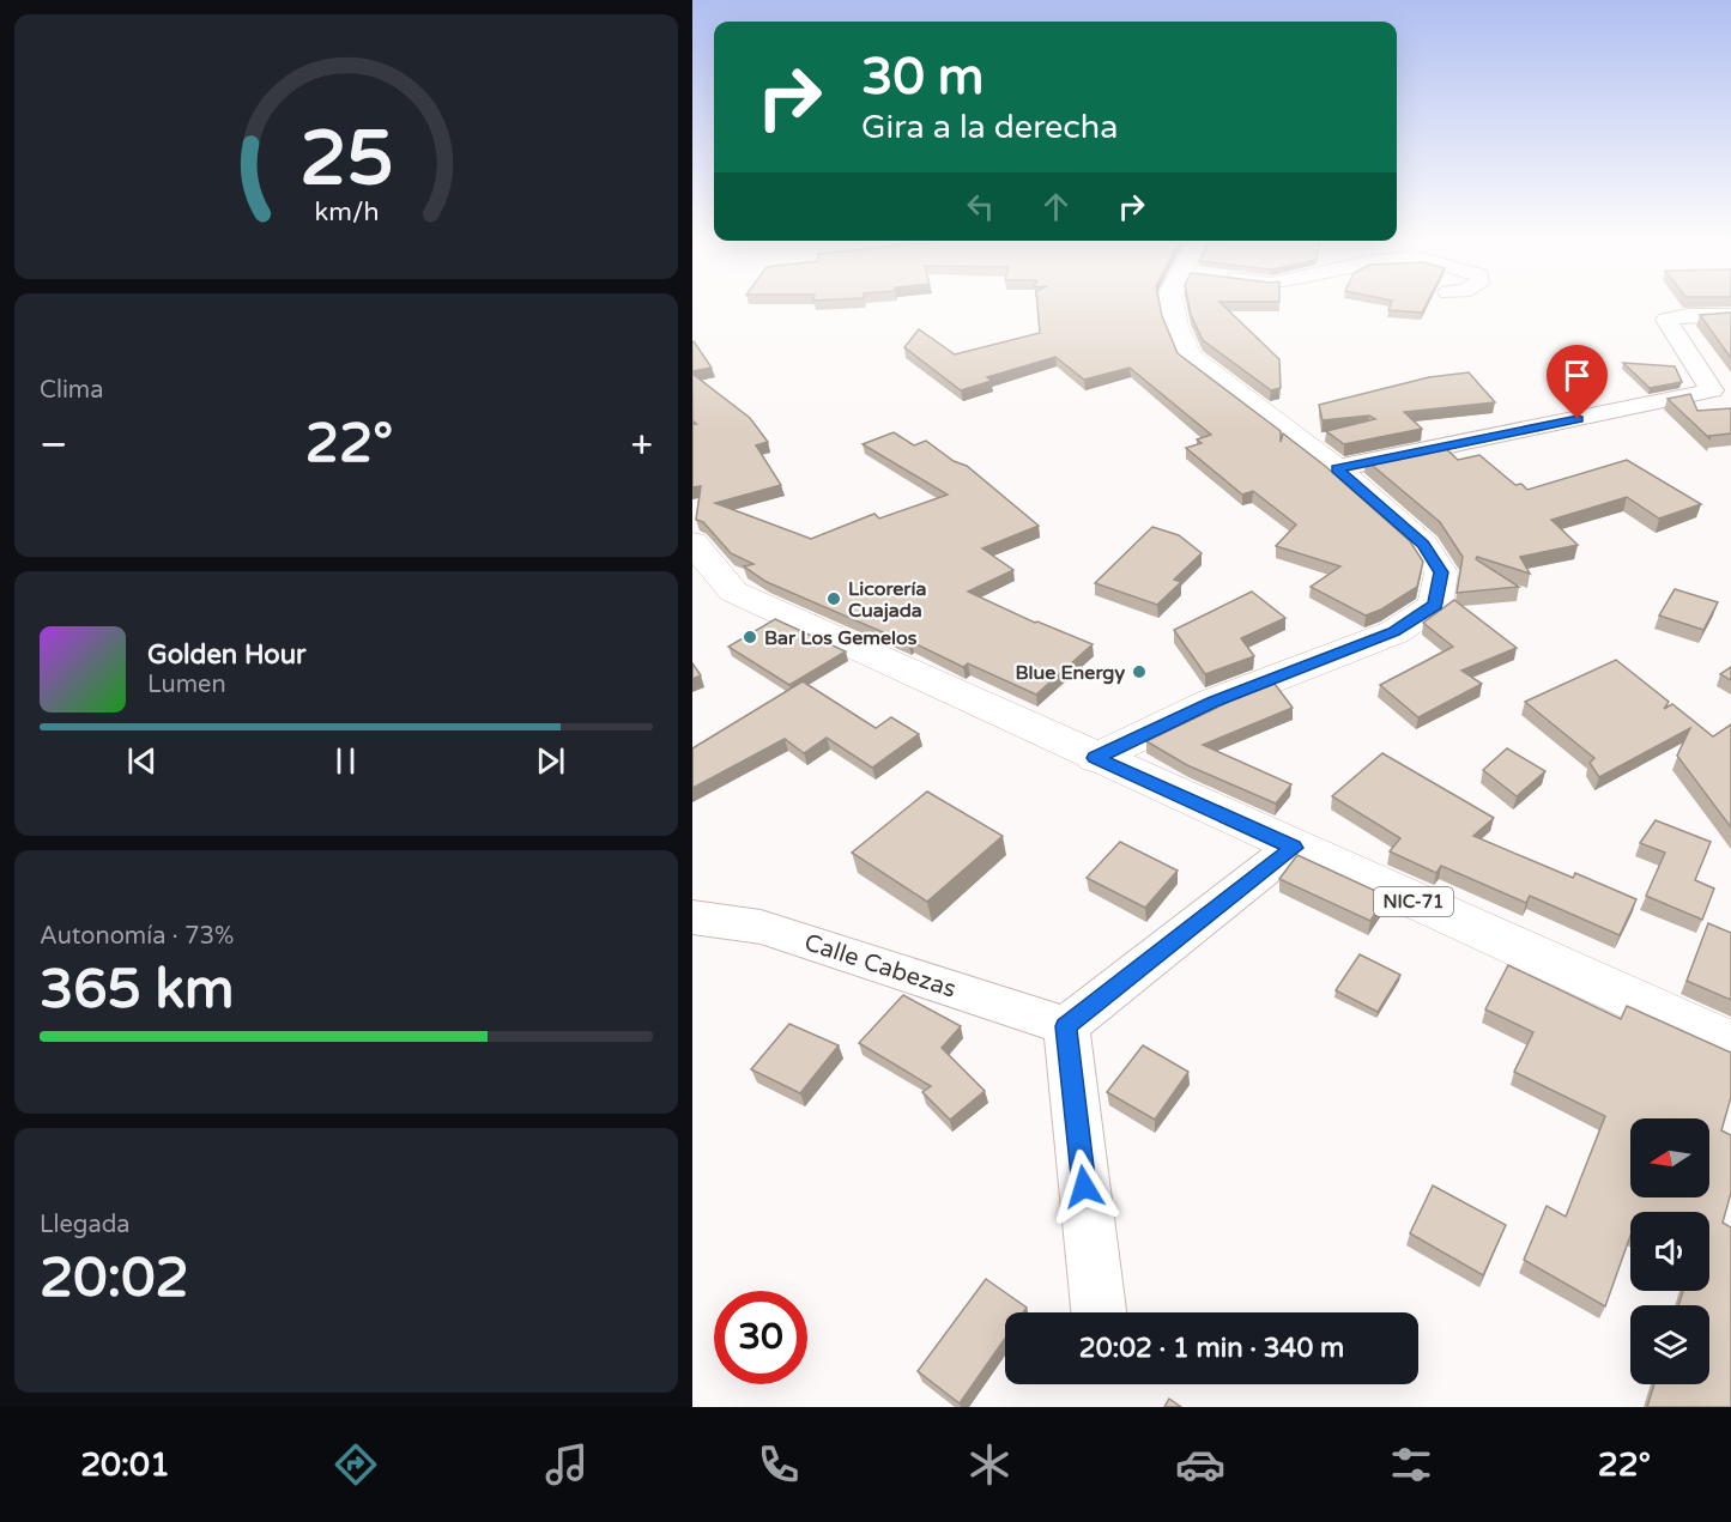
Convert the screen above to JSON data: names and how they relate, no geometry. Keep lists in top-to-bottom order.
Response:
{
  "streets": {
    "main road": ["NIC-71"],
    "street": ["Calle Cabezas"]
  },
  "places": ["Licorería Cuajada", "Bar Los Gemelos", "Blue Energy"],
  "north": "left",
  "page": {
    "turn": ["30 m", "Gira a la derecha"],
    "tile": [
      "Clima",
      ["Autonomía · 73%", "365 km"],
      ["Llegada", "20:02"]
    ],
    "heat": ["−", "22°", "+"],
    "song": ["Golden Hour", "Lumen"],
    "limit": "30",
    "trip": "20:02 · 1 min · 340 m",
    "tabs": ["20:01", "22°"],
    "gauge": ["25", "km/h"]
  }
}
